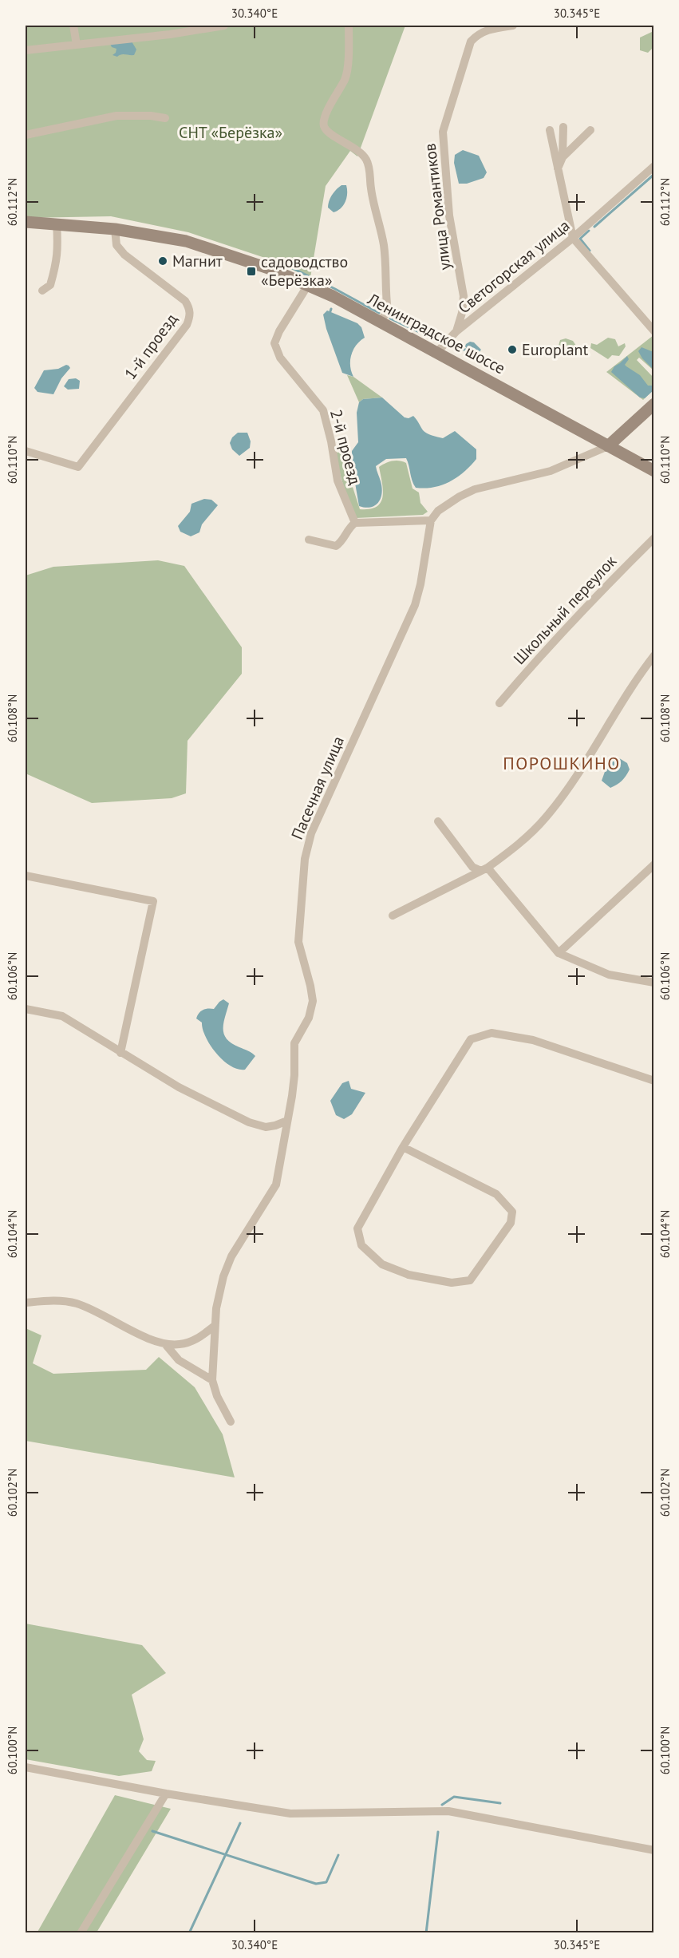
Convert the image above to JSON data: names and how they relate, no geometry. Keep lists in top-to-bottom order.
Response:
{
  "streets": {
    "main road": ["Ленинградское шоссе"],
    "street": [
      "улица Романтиков",
      "Светогорская улица",
      "1-й проезд",
      "2-й проезд",
      "Школьный переулок",
      "Пасечная улица"
    ]
  },
  "crossings": [
    ["улица Романтиков", "Светогорская улица"],
    ["Светогорская улица", "Ленинградское шоссе"],
    ["Ленинградское шоссе", "1-й проезд"],
    ["Ленинградское шоссе", "2-й проезд"]
  ],
  "districts": ["ПОРОШКИНО"],
  "parks": ["СНТ «Берёзка»"],
  "places": {
    "other": ["Магнит", "Europlant"],
    "transit": ["садоводство «Берёзка»"]
  },
  "coordinates": [
    "30.340°E",
    "30.345°E",
    "60.112°N",
    "60.110°N",
    "60.108°N",
    "60.106°N",
    "60.104°N",
    "60.102°N",
    "60.100°N"
  ]
}
